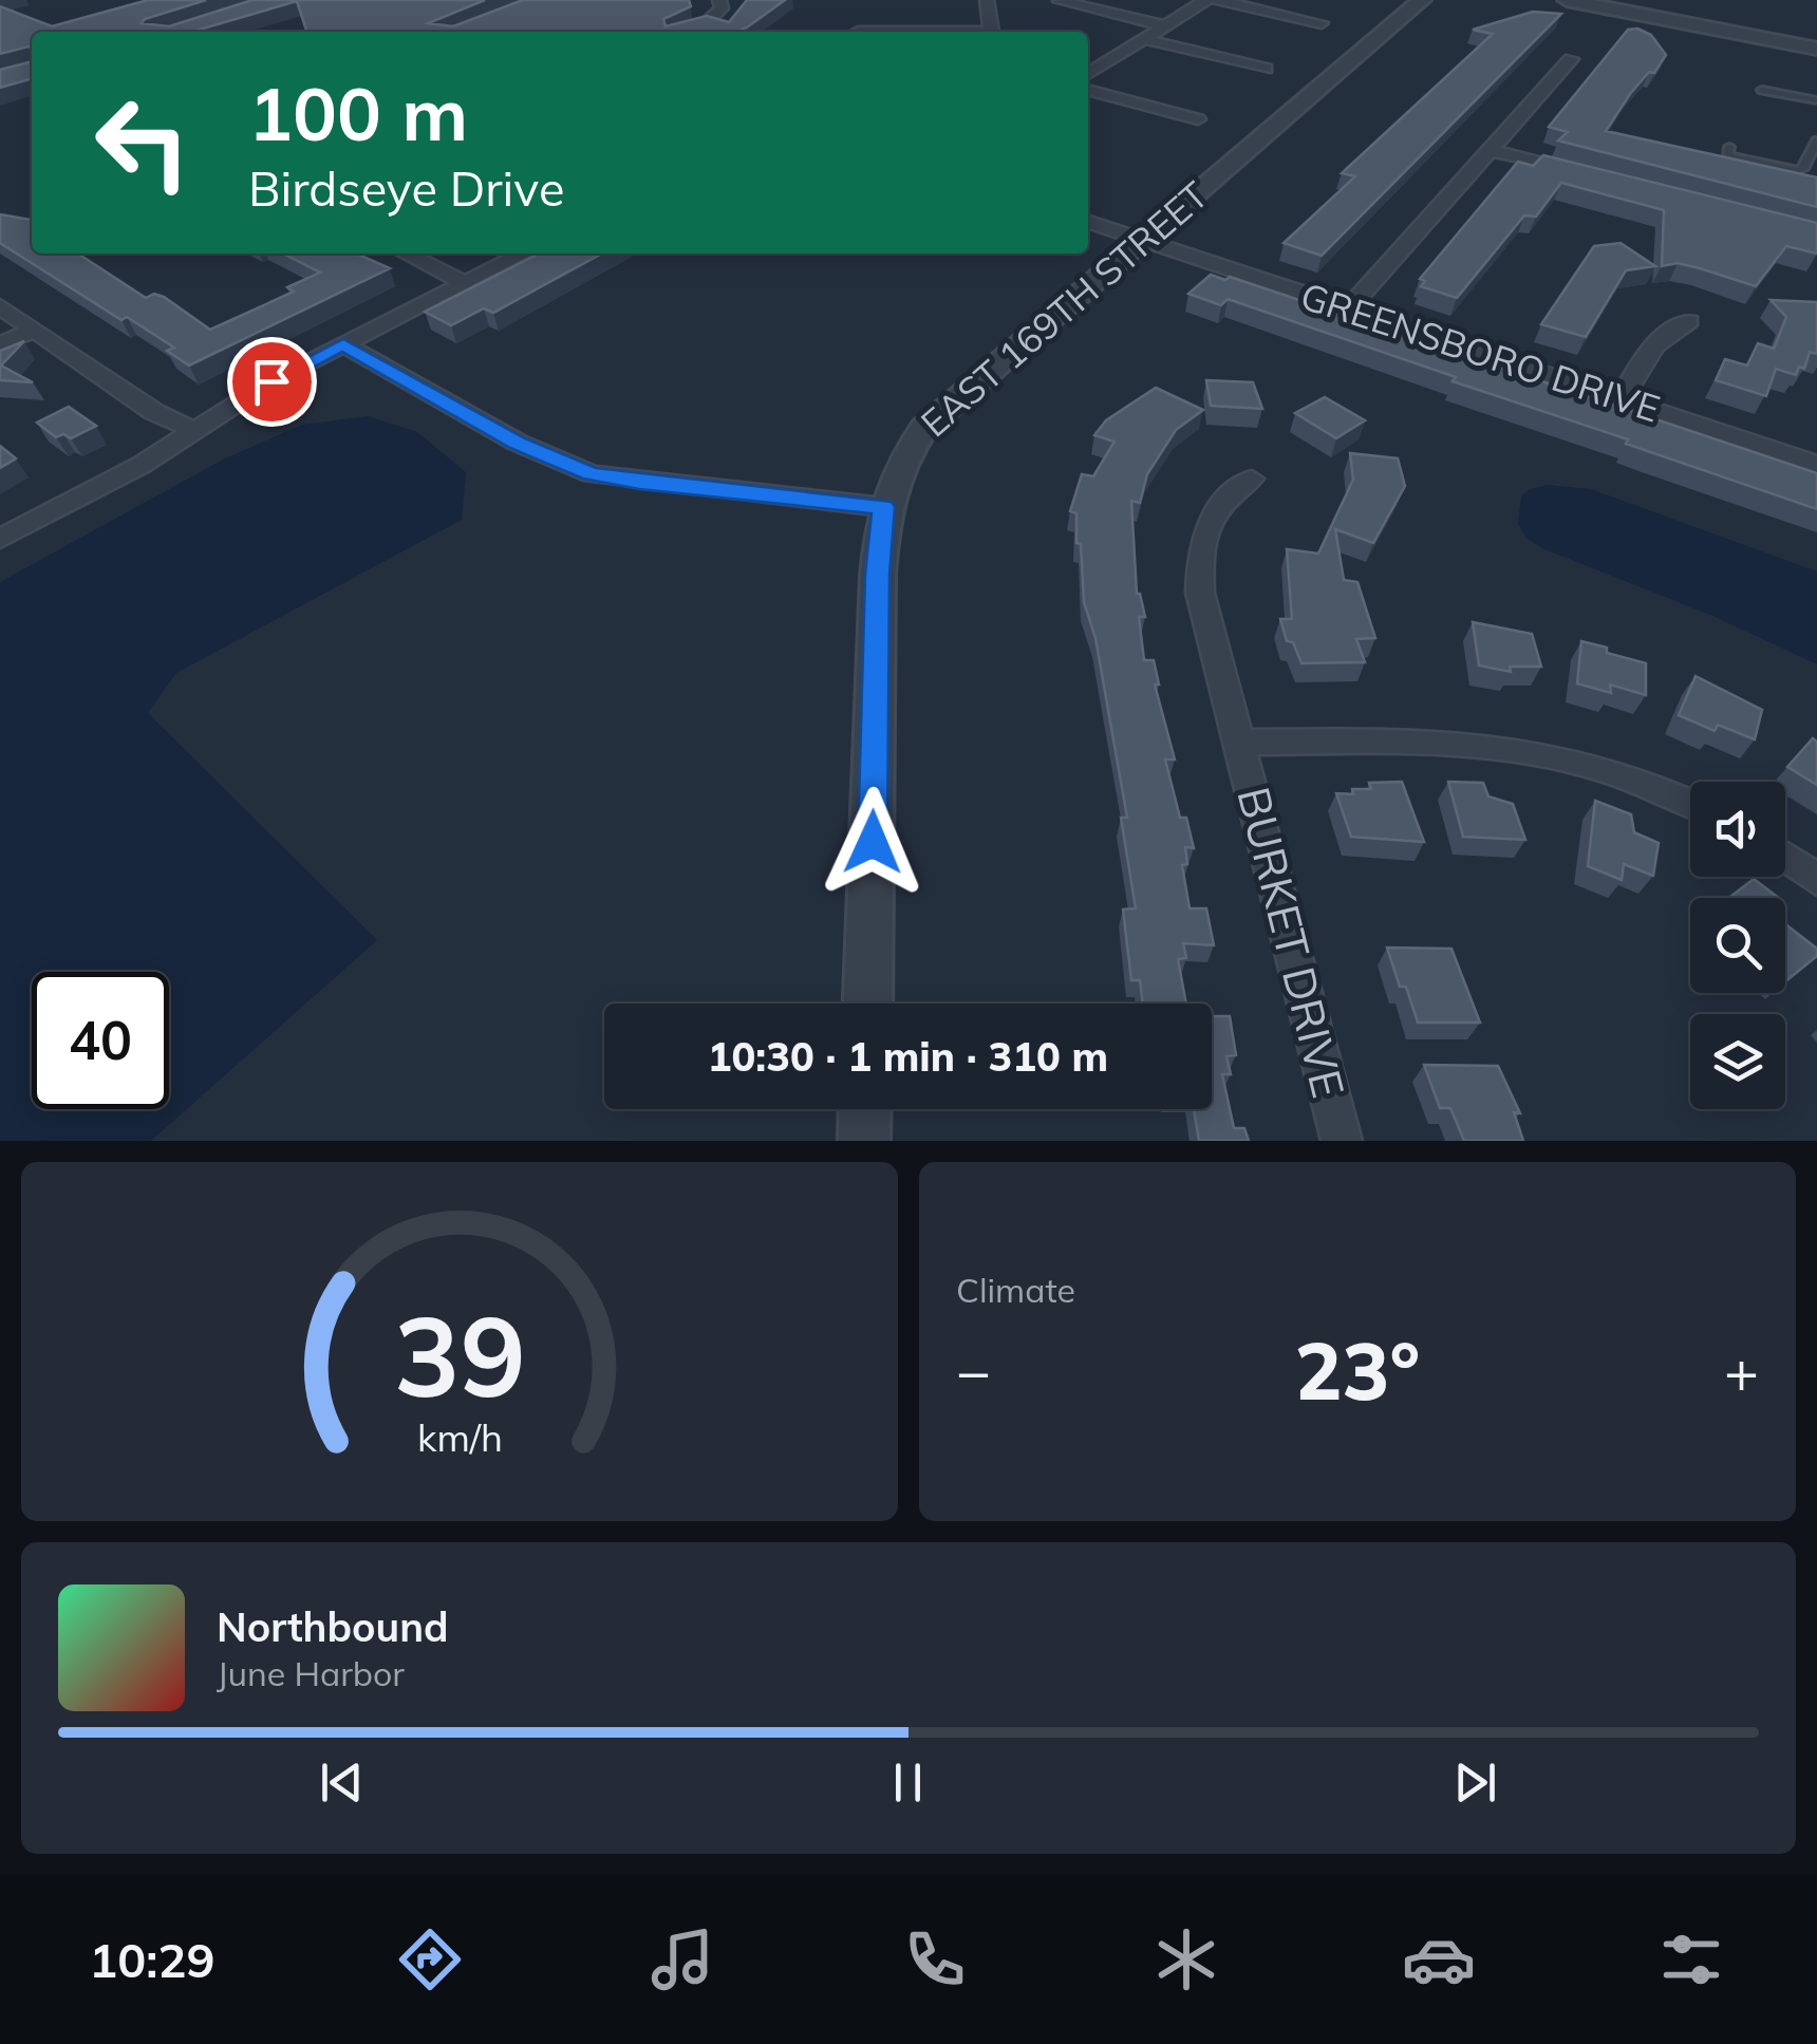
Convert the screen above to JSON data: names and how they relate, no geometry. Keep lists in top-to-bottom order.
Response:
{
  "streets": {
    "street": ["EAST 169TH STREET", "GREENSBORO DRIVE", "BURKET DRIVE"]
  },
  "crossings": [
    ["EAST 169TH STREET", "GREENSBORO DRIVE"]
  ],
  "page": {
    "turn": ["100 m", "Birdseye Drive"],
    "limit": "40",
    "trip": "10:30 · 1 min · 310 m",
    "tile": "Climate",
    "heat": ["−", "23°", "+"],
    "song": ["Northbound", "June Harbor"],
    "tabs": "10:29",
    "gauge": ["39", "km/h"]
  }
}
